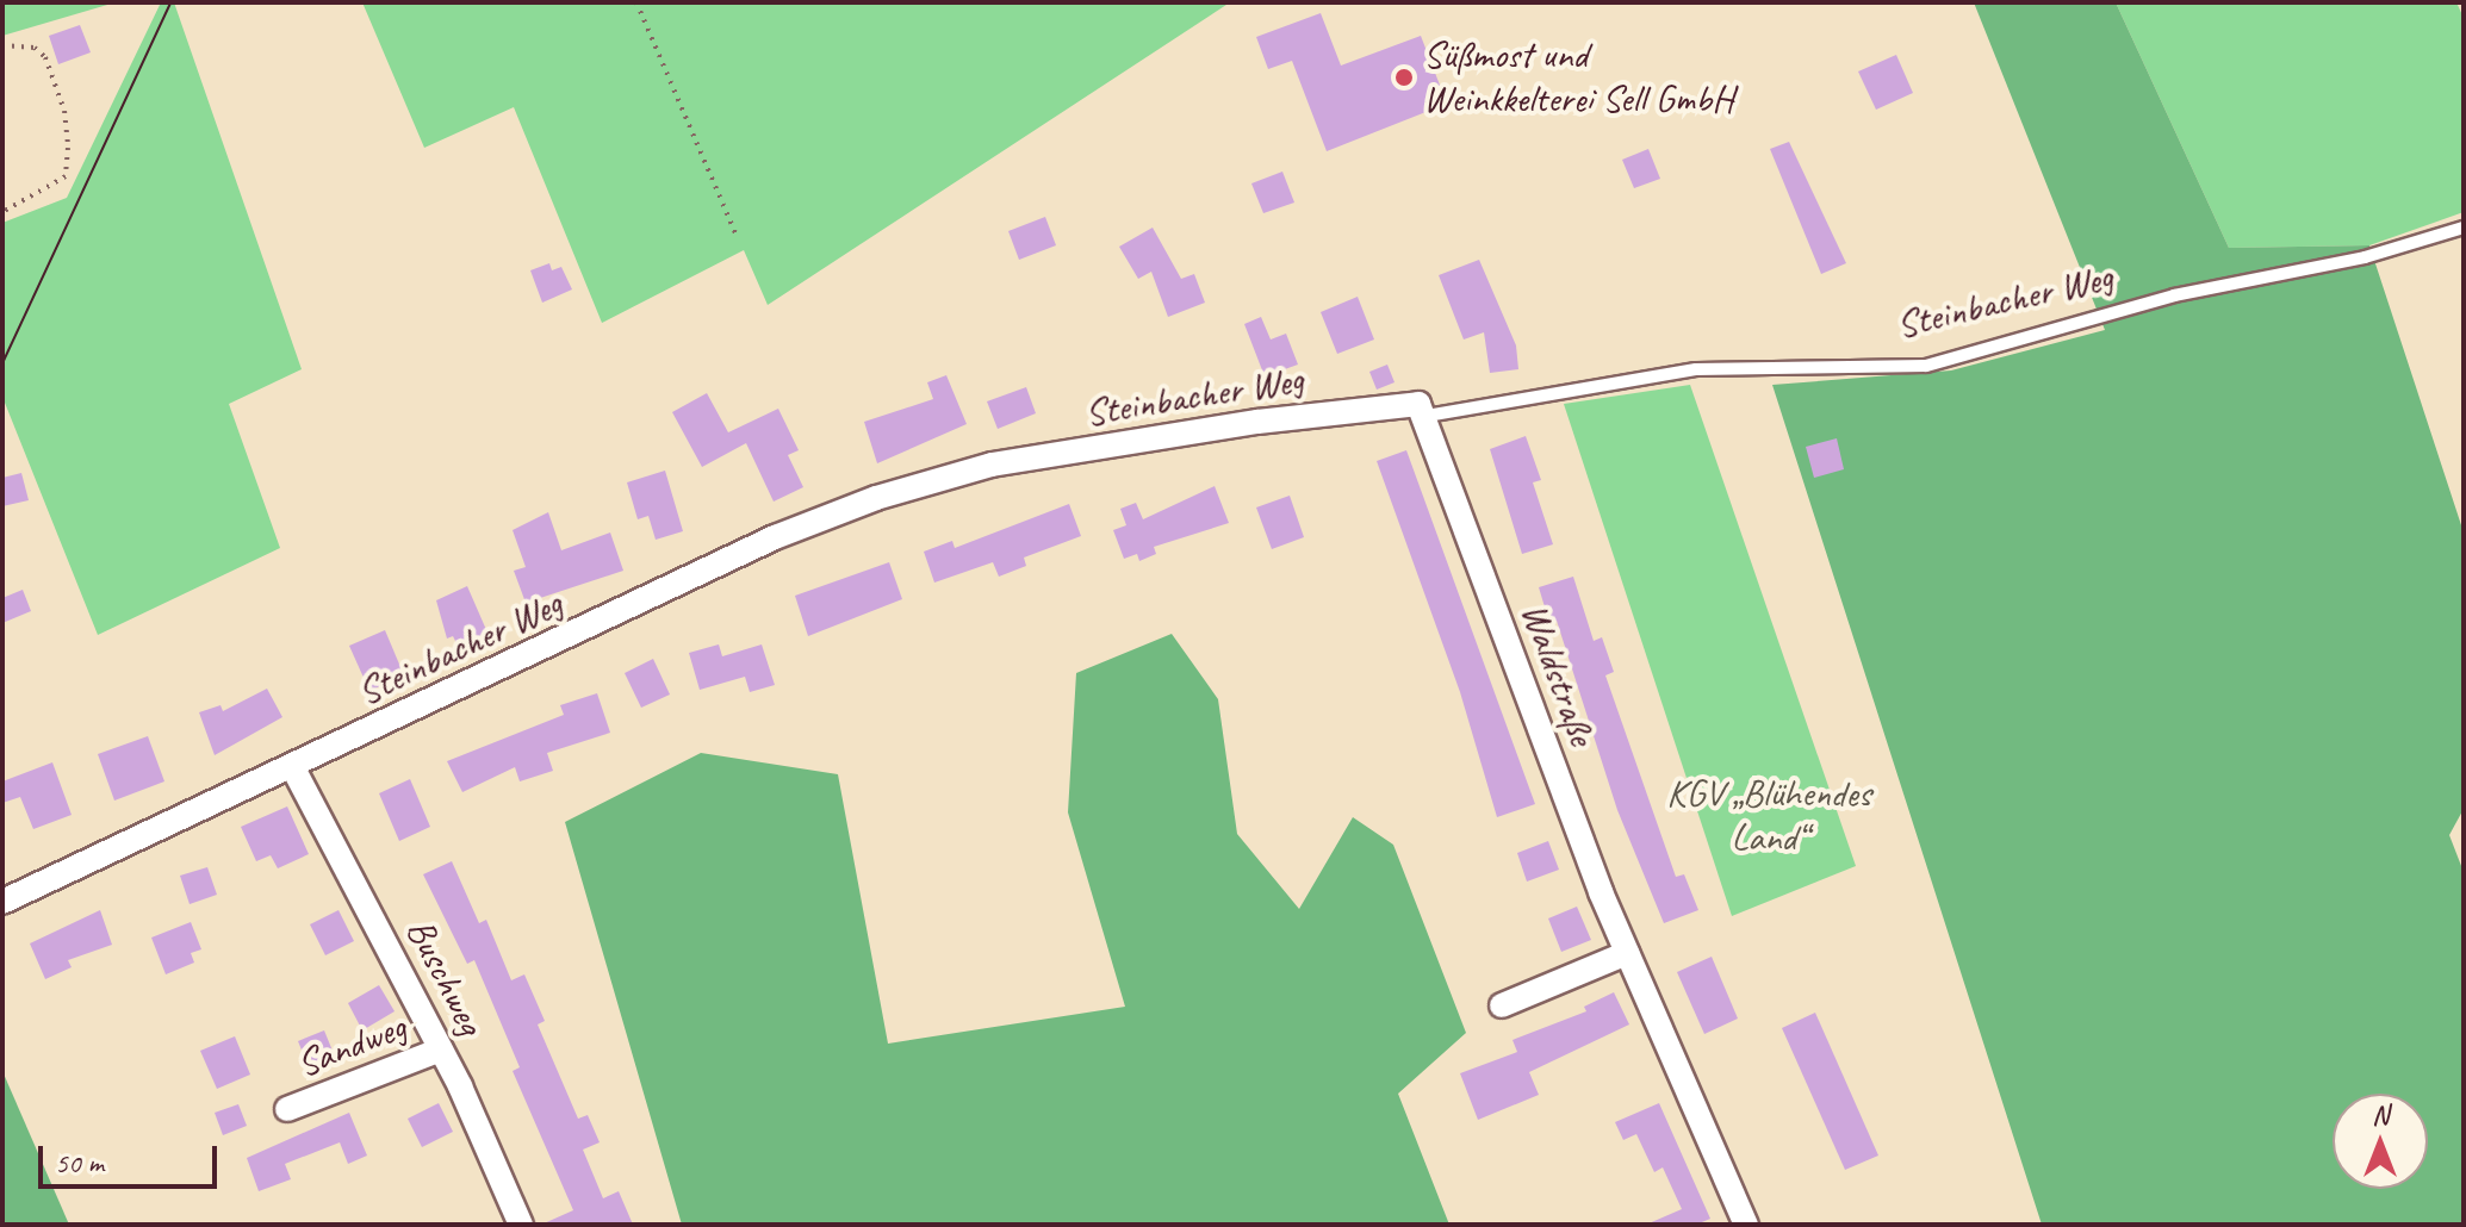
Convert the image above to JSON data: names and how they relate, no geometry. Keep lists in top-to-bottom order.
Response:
{
  "streets": {
    "street": [
      "Steinbacher Weg",
      "Waldstraße",
      "Buschweg",
      "Sandweg"
    ]
  },
  "crossings": [
    ["Steinbacher Weg", "Waldstraße"],
    ["Steinbacher Weg", "Buschweg"],
    ["Buschweg", "Sandweg"]
  ],
  "parks": ["KGV „Blühendes Land“"],
  "places": ["Süßmost und Weinkkelterei Sell GmbH"],
  "scale_bar": "50 m",
  "north": "top"
}
